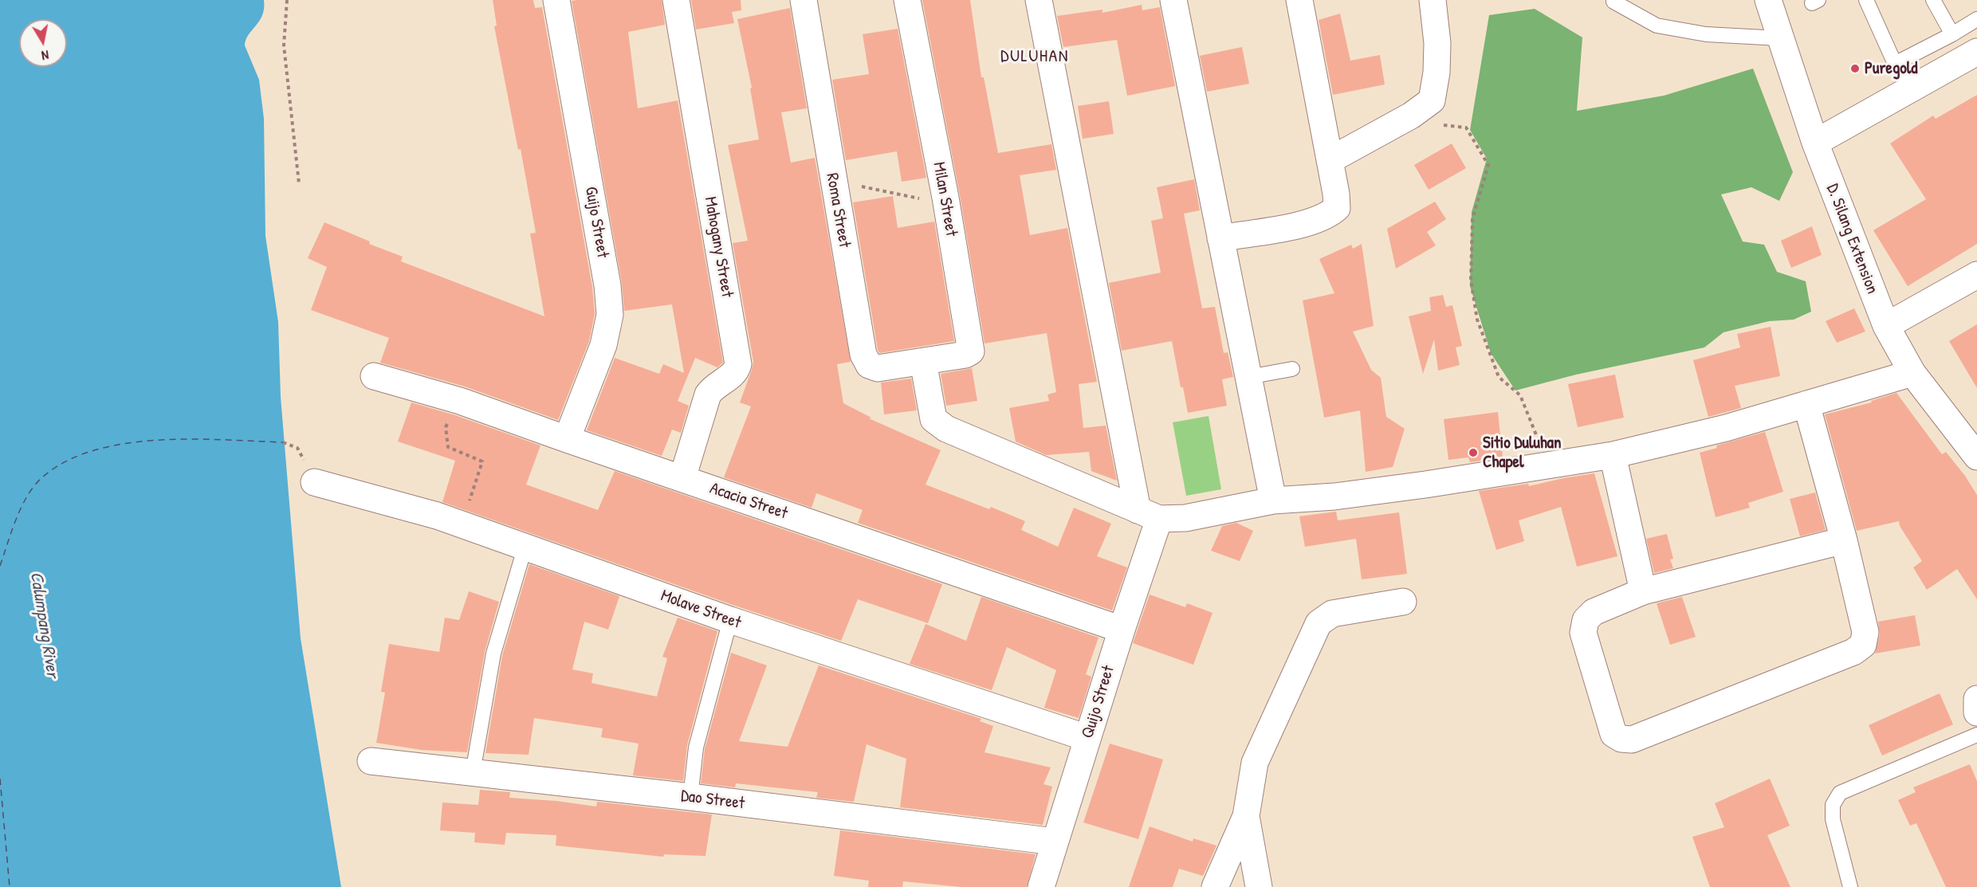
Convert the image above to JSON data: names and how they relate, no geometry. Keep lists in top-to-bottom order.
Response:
{
  "streets": {
    "street": [
      "Milan Street",
      "Roma Street",
      "Guijo Street",
      "D. Silang Extension",
      "Mahogany Street",
      "Acacia Street",
      "Molave Street",
      "Quijo Street",
      "Dao Street"
    ]
  },
  "crossings": [
    ["Milan Street", "Roma Street"],
    ["Guijo Street", "Acacia Street"],
    ["Mahogany Street", "Acacia Street"],
    ["Acacia Street", "Quijo Street"],
    ["Molave Street", "Quijo Street"],
    ["Quijo Street", "Dao Street"]
  ],
  "districts": ["DULUHAN"],
  "water": ["Calumpang River"],
  "places": ["Puregold", "Sitio Duluhan Chapel"],
  "north": "bottom"
}
